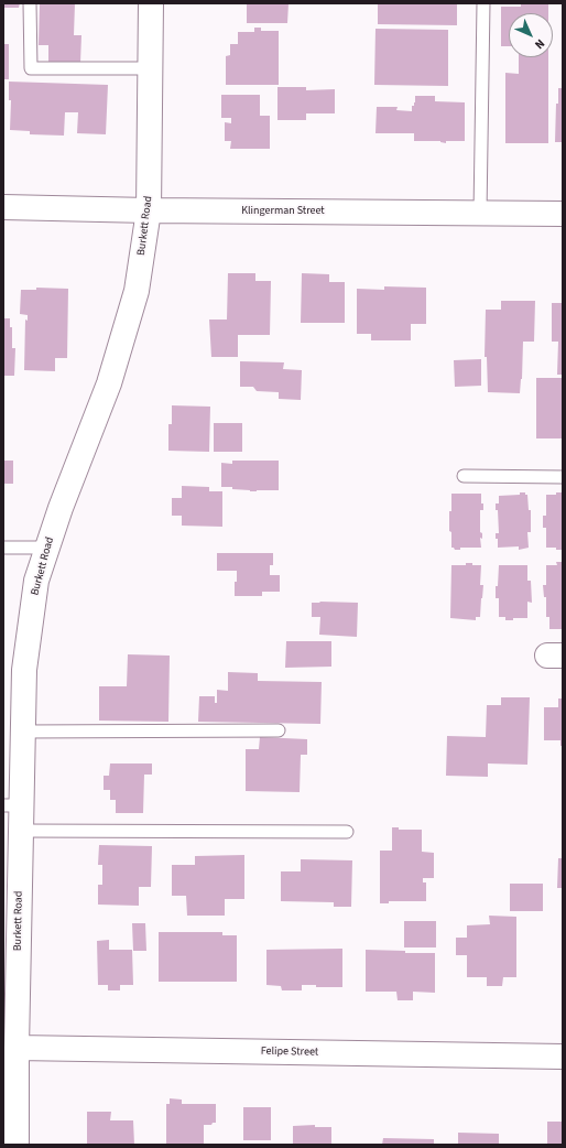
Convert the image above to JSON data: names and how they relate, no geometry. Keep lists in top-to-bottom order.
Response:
{
  "streets": {
    "street": ["Klingerman Street", "Burkett Road", "Felipe Street"]
  },
  "crossings": [
    ["Klingerman Street", "Burkett Road"],
    ["Burkett Road", "Felipe Street"]
  ],
  "north": "bottom right"
}
